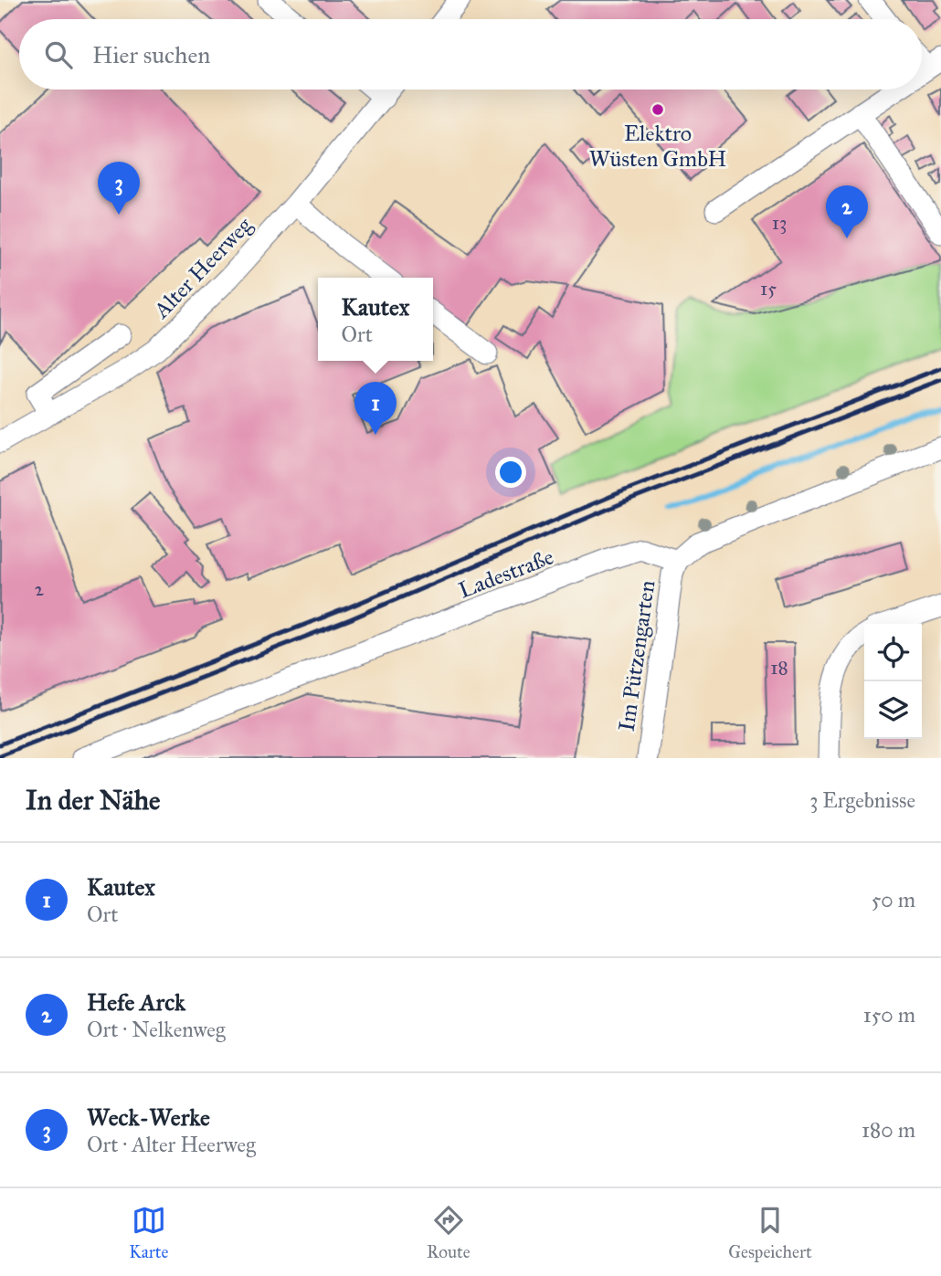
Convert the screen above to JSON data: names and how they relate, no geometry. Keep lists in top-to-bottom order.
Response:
{
  "streets": {
    "street": ["Alter Heerweg", "Ladestraße", "Im Pützengarten"]
  },
  "crossings": [
    ["Ladestraße", "Im Pützengarten"]
  ],
  "places": ["Elektro Wüsten GmbH"],
  "house_numbers": [
    "13",
    "15",
    "2",
    "18"
  ],
  "page": {
    "search": "Hier suchen",
    "pins": ["3", "2", "1"],
    "popup": ["Kautex", "Ort"],
    "heading": ["In der Nähe", "3 Ergebnisse"],
    "list": [
      {
        "mark": "1",
        "name": "Kautex",
        "note": "Ort",
        "value": "50 m"
      },
      {
        "mark": "2",
        "name": "Hefe Arck",
        "note": "Ort · Nelkenweg",
        "value": "150 m"
      },
      {
        "mark": "3",
        "name": "Weck-Werke",
        "note": "Ort · Alter Heerweg",
        "value": "180 m"
      }
    ],
    "nav": ["Karte", "Route", "Gespeichert"]
  }
}
